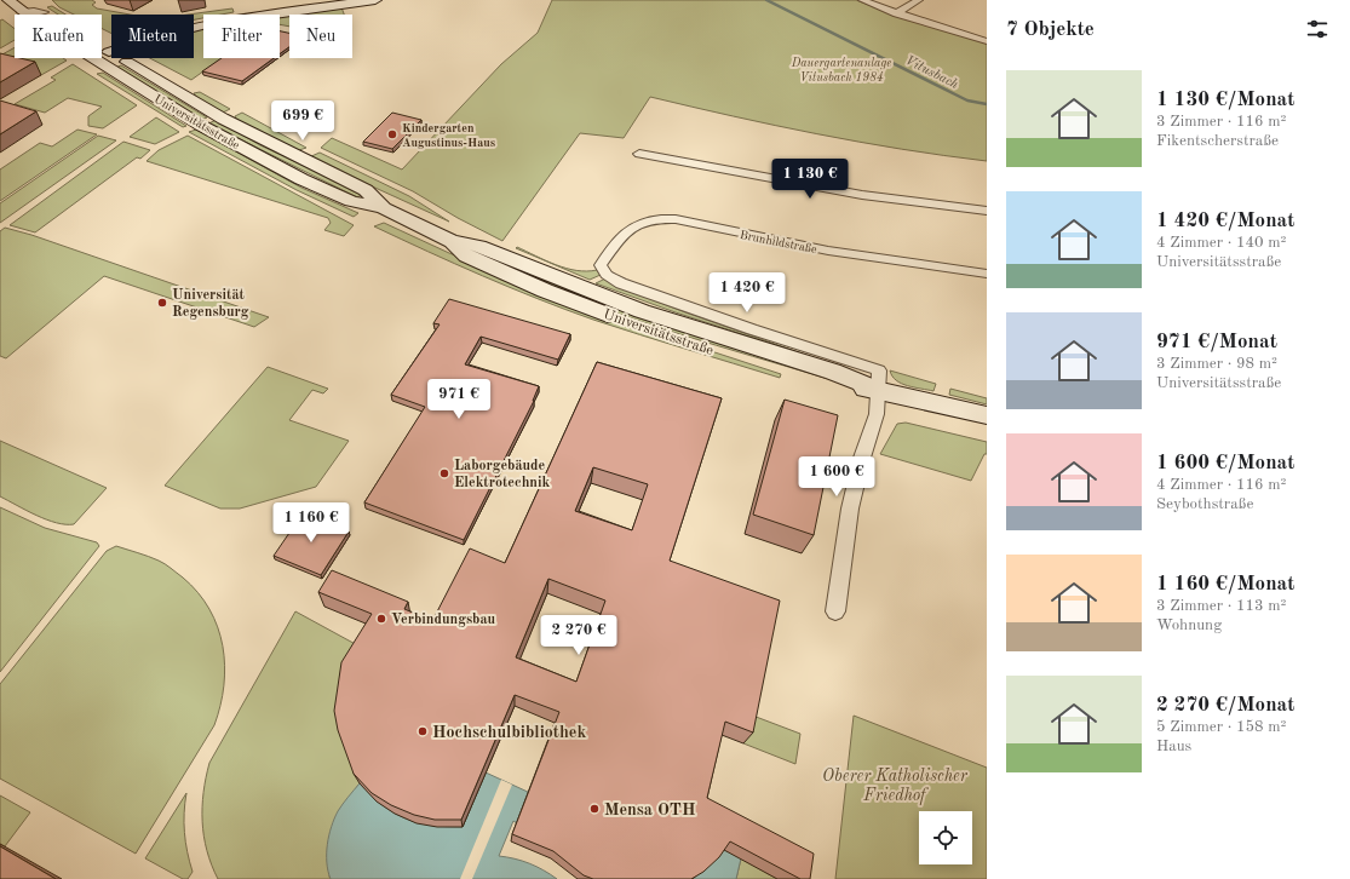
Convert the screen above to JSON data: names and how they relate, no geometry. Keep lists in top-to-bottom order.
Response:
{
  "streets": {
    "street": ["Universitätsstraße", "Brunhildstraße"]
  },
  "crossings": [
    ["Universitätsstraße", "Brunhildstraße"]
  ],
  "water": ["Vitusbach"],
  "parks": ["Dauergartenanlage Vitusbach 1984", "Oberer Katholischer Friedhof"],
  "places": [
    "Kindergarten Augustinus-Haus",
    "Universität Regensburg",
    "Laborgebäude Elektrotechnik",
    "Verbindungsbau",
    "Hochschulbibliothek",
    "Mensa OTH"
  ],
  "page": {
    "heading": "7 Objekte",
    "chip": [
      "Kaufen",
      "Mieten",
      "Filter",
      "Neu"
    ],
    "list": [
      {
        "name": "1 130 €/Monat",
        "note": "3 Zimmer · 116 m² · Fikentscherstraße"
      },
      {
        "name": "1 420 €/Monat",
        "note": "4 Zimmer · 140 m² · Universitätsstraße"
      },
      {
        "name": "971 €/Monat",
        "note": "3 Zimmer · 98 m² · Universitätsstraße"
      },
      {
        "name": "1 600 €/Monat",
        "note": "4 Zimmer · 116 m² · Seybothstraße"
      },
      {
        "name": "1 160 €/Monat",
        "note": "3 Zimmer · 113 m² · Wohnung"
      },
      {
        "name": "2 270 €/Monat",
        "note": "5 Zimmer · 158 m² · Haus"
      }
    ],
    "price": [
      "699 €",
      "1 130 €",
      "1 420 €",
      "971 €",
      "1 600 €",
      "1 160 €",
      "2 270 €"
    ]
  }
}
